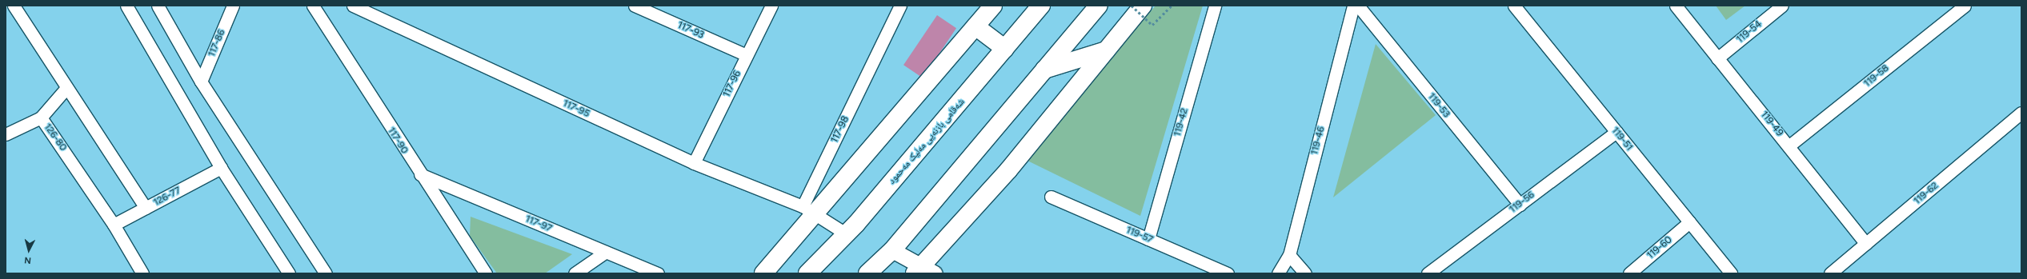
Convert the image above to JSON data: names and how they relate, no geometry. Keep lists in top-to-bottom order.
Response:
{
  "streets": {
    "main road": ["شەقامی بازنەیی مەلیک مەحمود"],
    "street": [
      "117-93",
      "119-54",
      "117-86",
      "119-58",
      "117-96",
      "119-53",
      "117-95",
      "119-42",
      "119-49",
      "117-98",
      "126-80",
      "119-51",
      "117-90",
      "119-46",
      "119-62",
      "126-77",
      "119-56",
      "117-97",
      "119-57",
      "119-60"
    ]
  },
  "crossings": [
    ["117-93", "117-96"],
    ["119-54", "119-49"],
    ["119-58", "119-49"],
    ["117-96", "117-95"],
    ["119-53", "119-56"],
    ["117-95", "117-98"],
    ["119-42", "119-57"],
    ["119-49", "119-62"],
    ["126-80", "126-77"],
    ["119-51", "119-56"],
    ["119-51", "119-60"],
    ["117-90", "117-97"]
  ],
  "north": "bottom"
}
